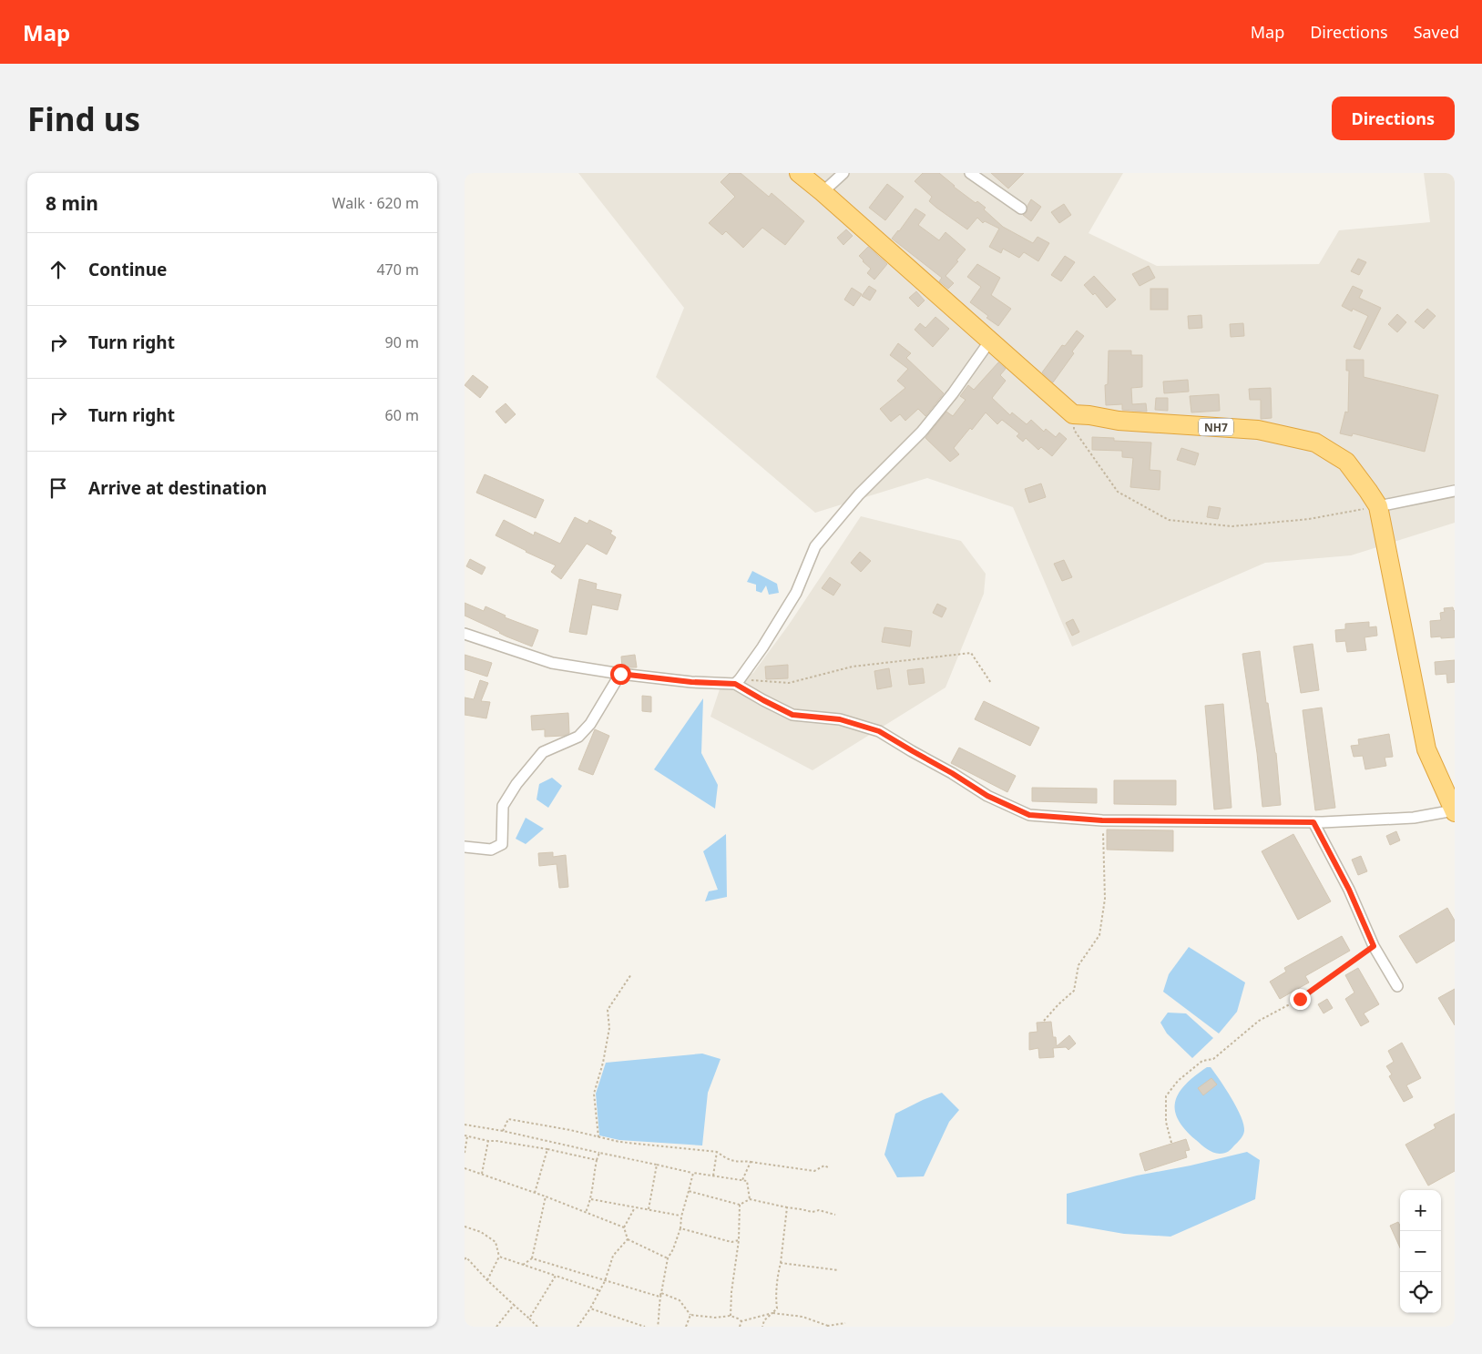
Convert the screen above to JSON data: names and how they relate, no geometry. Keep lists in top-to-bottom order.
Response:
{
  "streets": {
    "highway": ["NH7"]
  },
  "page": {
    "header": "Map",
    "nav": ["Map", "Directions", "Saved"],
    "buttons": "Directions",
    "title": "Find us",
    "heading": ["8 min", "Walk · 620 m"],
    "list": [
      ["Continue", "470 m"],
      ["Turn right", "90 m"],
      ["Turn right", "60 m"],
      "Arrive at destination"
    ],
    "map_buttons": ["+", "−"]
  }
}
